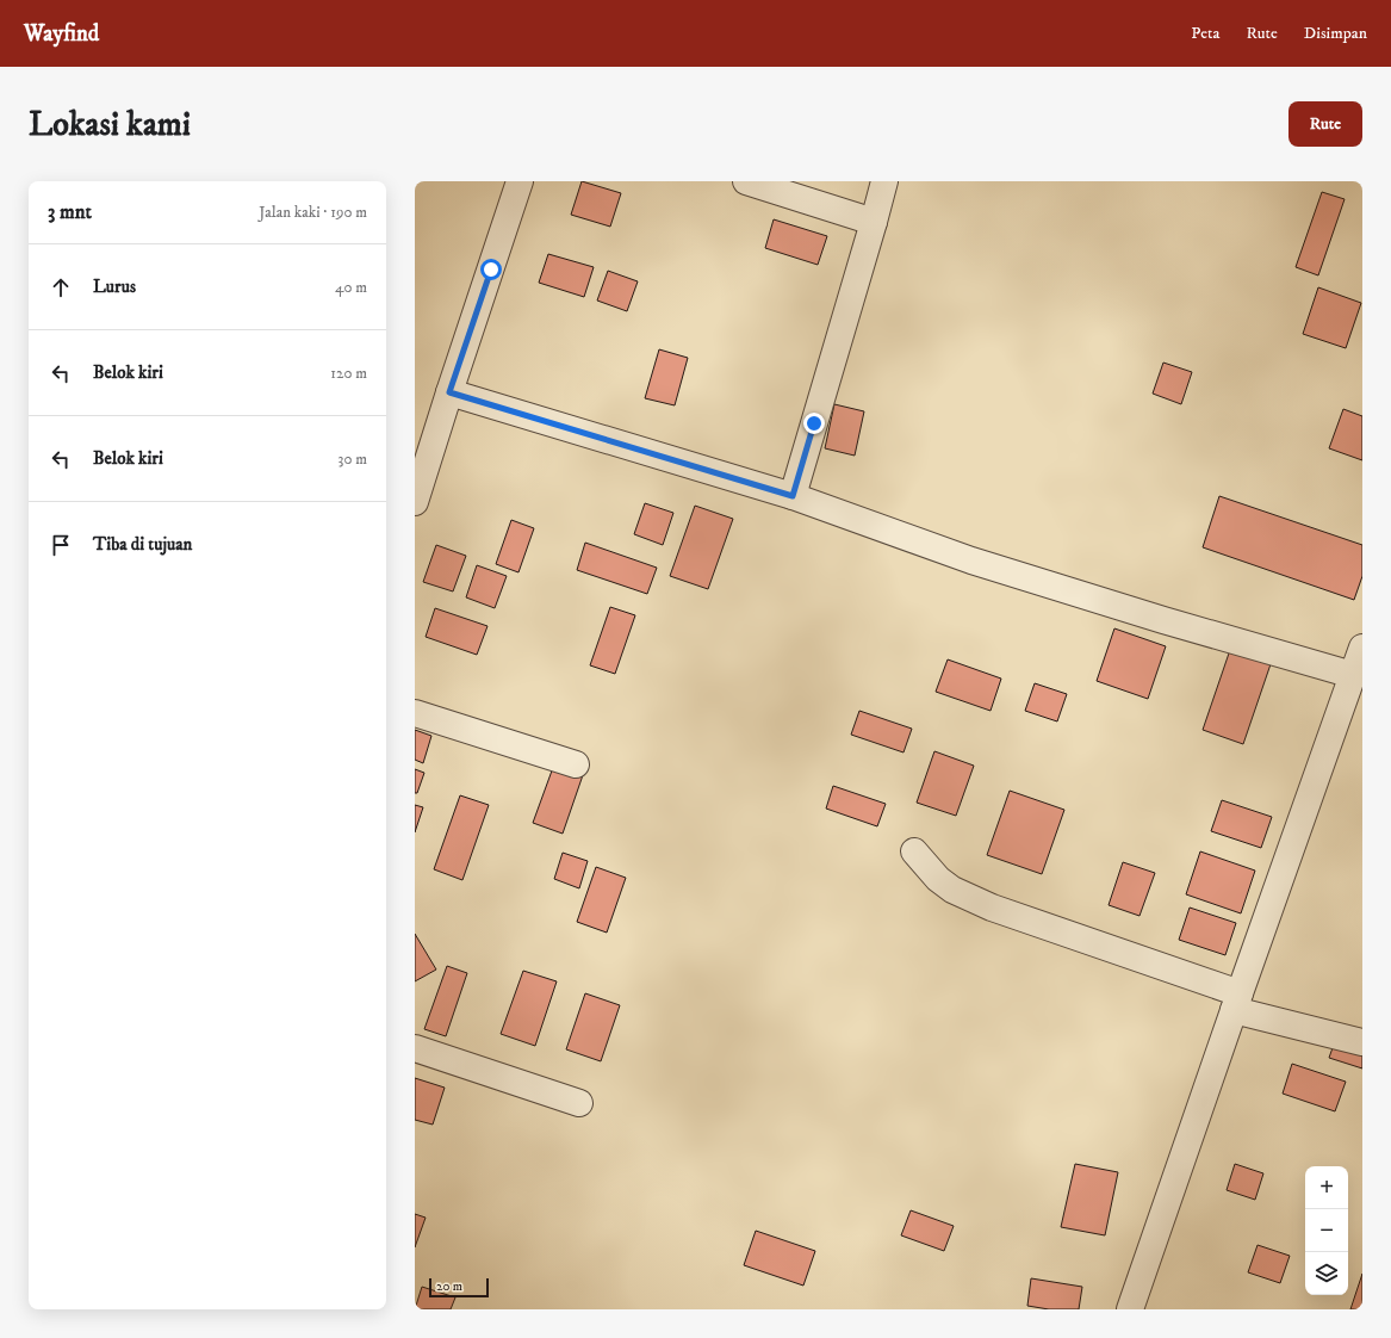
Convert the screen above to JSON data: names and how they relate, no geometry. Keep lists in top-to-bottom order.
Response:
{
  "scale_bar": "20 m",
  "page": {
    "header": "Wayfind",
    "nav": ["Peta", "Rute", "Disimpan"],
    "buttons": "Rute",
    "title": "Lokasi kami",
    "heading": ["3 mnt", "Jalan kaki · 190 m"],
    "list": [
      ["Lurus", "40 m"],
      ["Belok kiri", "120 m"],
      ["Belok kiri", "30 m"],
      "Tiba di tujuan"
    ],
    "map_buttons": ["+", "−"],
    "scale": "20 m"
  }
}
